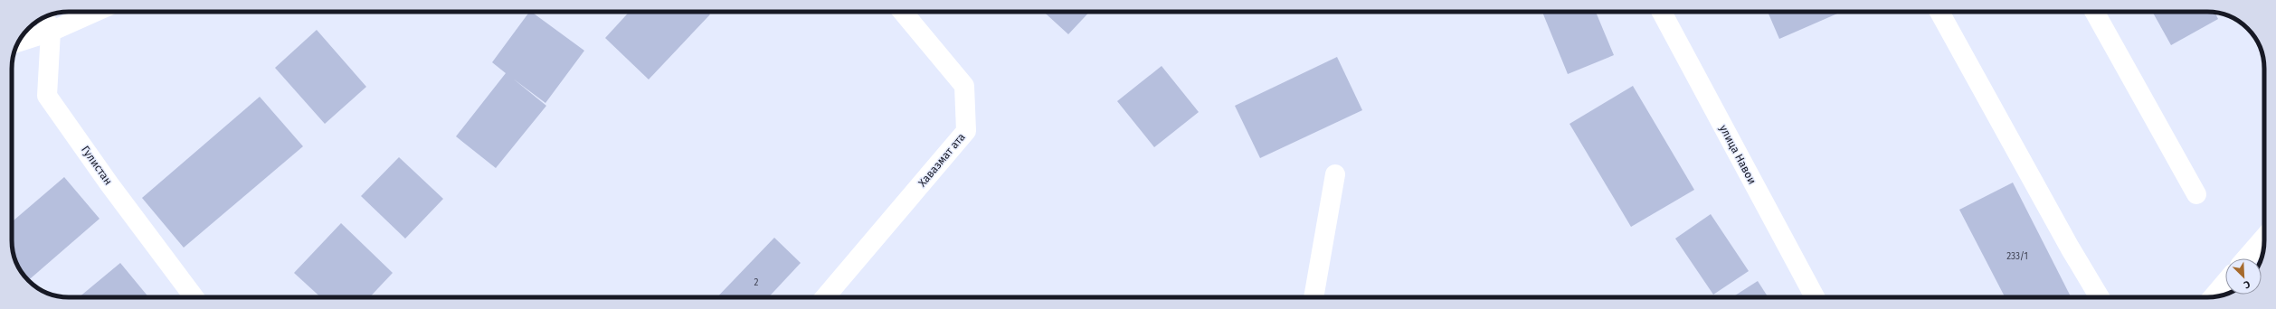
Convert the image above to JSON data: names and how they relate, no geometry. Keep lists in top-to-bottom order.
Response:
{
  "streets": {
    "street": ["улица Навои", "Хавазмат ата", "Гулистан"]
  },
  "house_numbers": ["233/1", "2"],
  "north": "bottom right"
}
